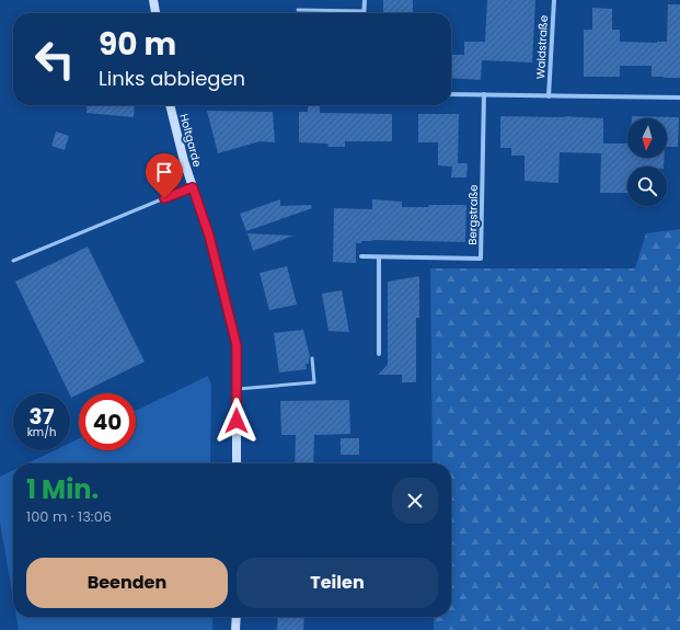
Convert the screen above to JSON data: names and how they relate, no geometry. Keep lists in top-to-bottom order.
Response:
{
  "streets": {
    "street": ["Waldstraße", "Holtgarde", "Bergstraße"]
  },
  "north": "bottom",
  "page": {
    "turn": ["90 m", "Links abbiegen"],
    "speed": "37 km/h",
    "limit": "40",
    "heading": ["1 Min.", "100 m · 13:06"],
    "buttons": ["Beenden", "Teilen"]
  }
}
